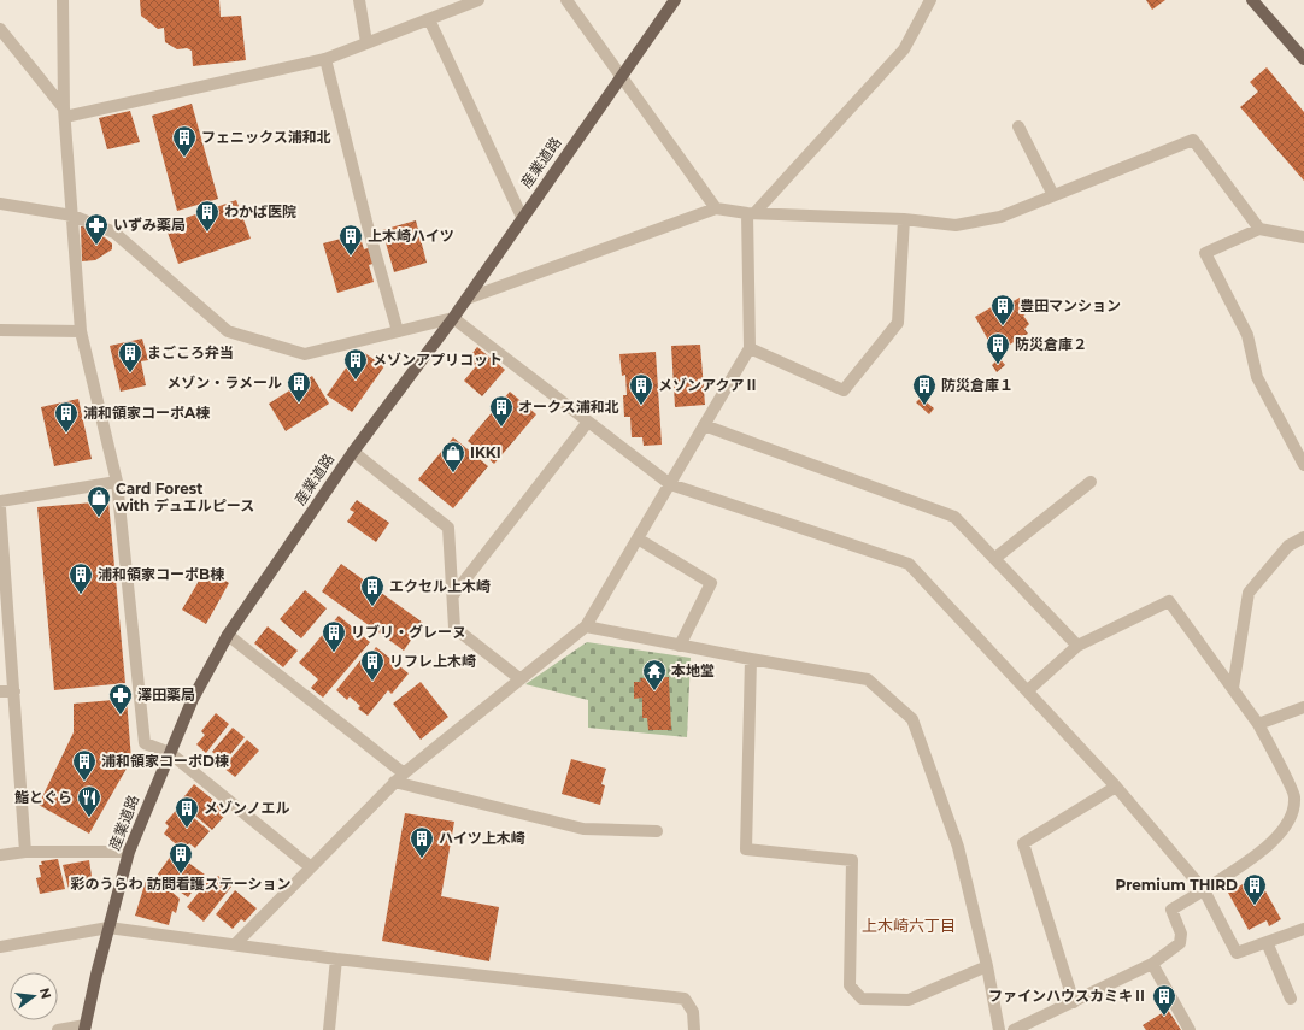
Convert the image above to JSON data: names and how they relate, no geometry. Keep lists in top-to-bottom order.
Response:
{
  "streets": {
    "main road": ["産業道路"]
  },
  "districts": ["上木崎六丁目"],
  "places": {
    "building": [
      "フェニックス浦和北",
      "わかば医院",
      "上木崎ハイツ",
      "豊田マンション",
      "防災倉庫２",
      "まごころ弁当",
      "メゾンアプリコット",
      "メゾン・ラメール",
      "メゾンアクアⅡ",
      "防災倉庫１",
      "オークス浦和北",
      "浦和領家コーポA棟",
      "浦和領家コーポB棟",
      "エクセル上木崎",
      "リブリ・グレーヌ",
      "リフレ上木崎",
      "浦和領家コーポD棟",
      "メゾンノエル",
      "ハイツ上木崎",
      "彩のうらわ 訪問看護ステーション",
      "Premium THIRD",
      "ファインハウスカミキⅡ"
    ],
    "pharmacy": ["いずみ薬局", "澤田薬局"],
    "shop": ["IKKI", "Card Forest with デュエルピース"],
    "temple": ["本地堂"],
    "restaurant": ["鮨とぐら"]
  },
  "north": "right"
}
